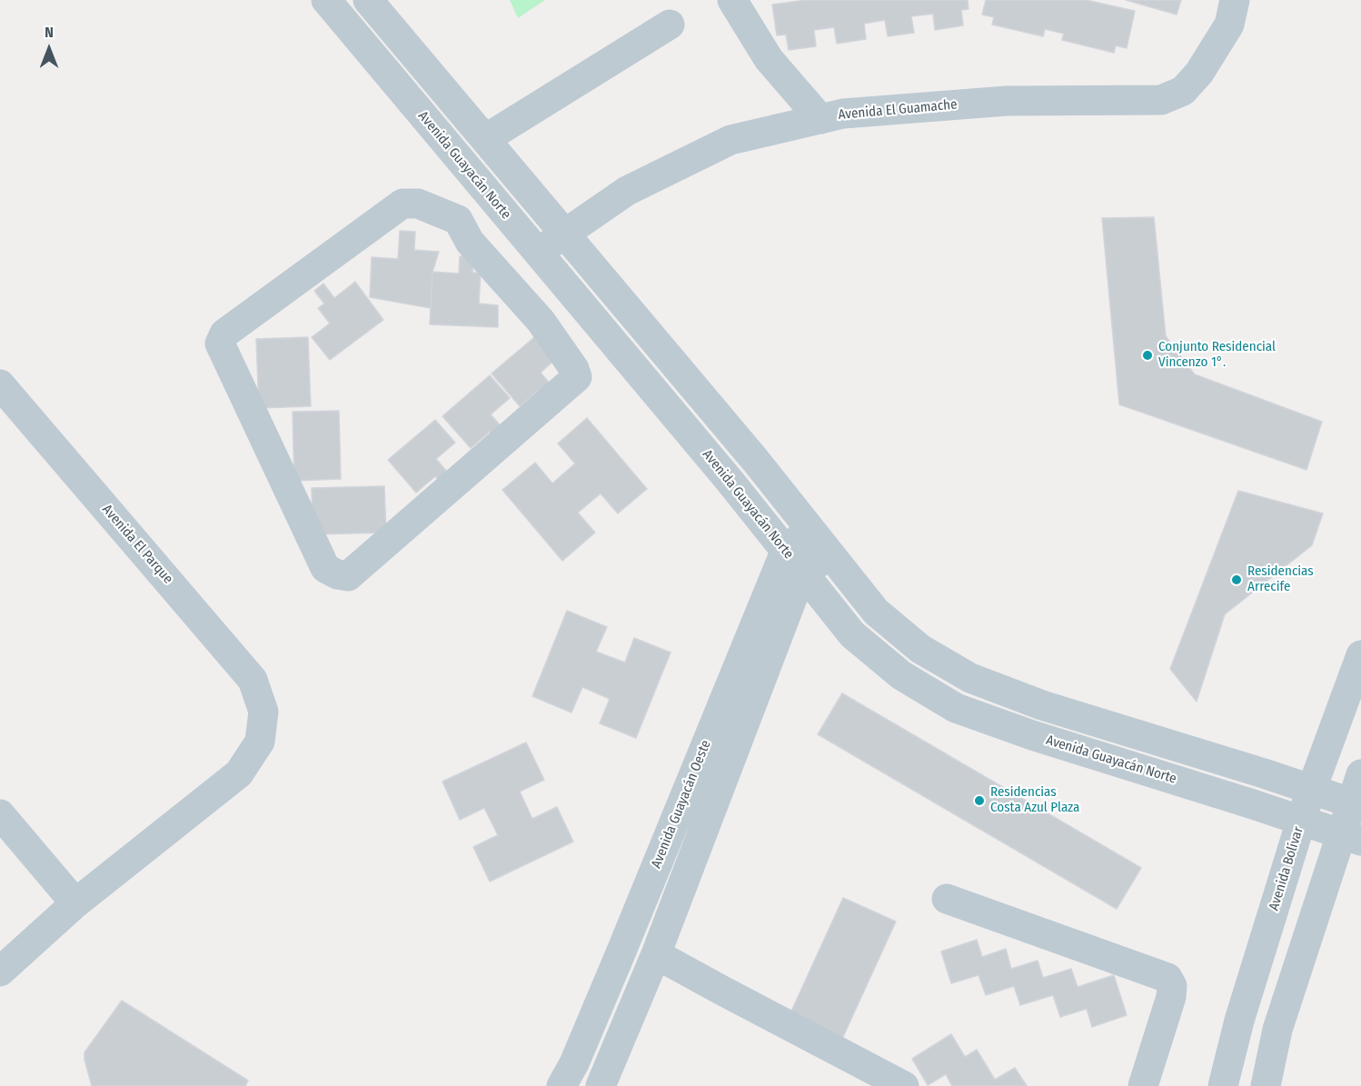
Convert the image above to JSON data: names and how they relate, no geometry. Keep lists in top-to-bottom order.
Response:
{
  "streets": {
    "street": [
      "Avenida El Guamache",
      "Avenida Guayacán Norte",
      "Avenida El Parque",
      "Avenida Guayacán Oeste",
      "Avenida Bolívar"
    ]
  },
  "crossings": [
    ["Avenida El Guamache", "Avenida Guayacán Norte"],
    ["Avenida Guayacán Norte", "Avenida Guayacán Oeste"],
    ["Avenida Guayacán Norte", "Avenida Bolívar"]
  ],
  "places": ["Conjunto Residencial Vincenzo 1°.", "Residencias Arrecife", "Residencias Costa Azul Plaza"],
  "north": "top"
}
